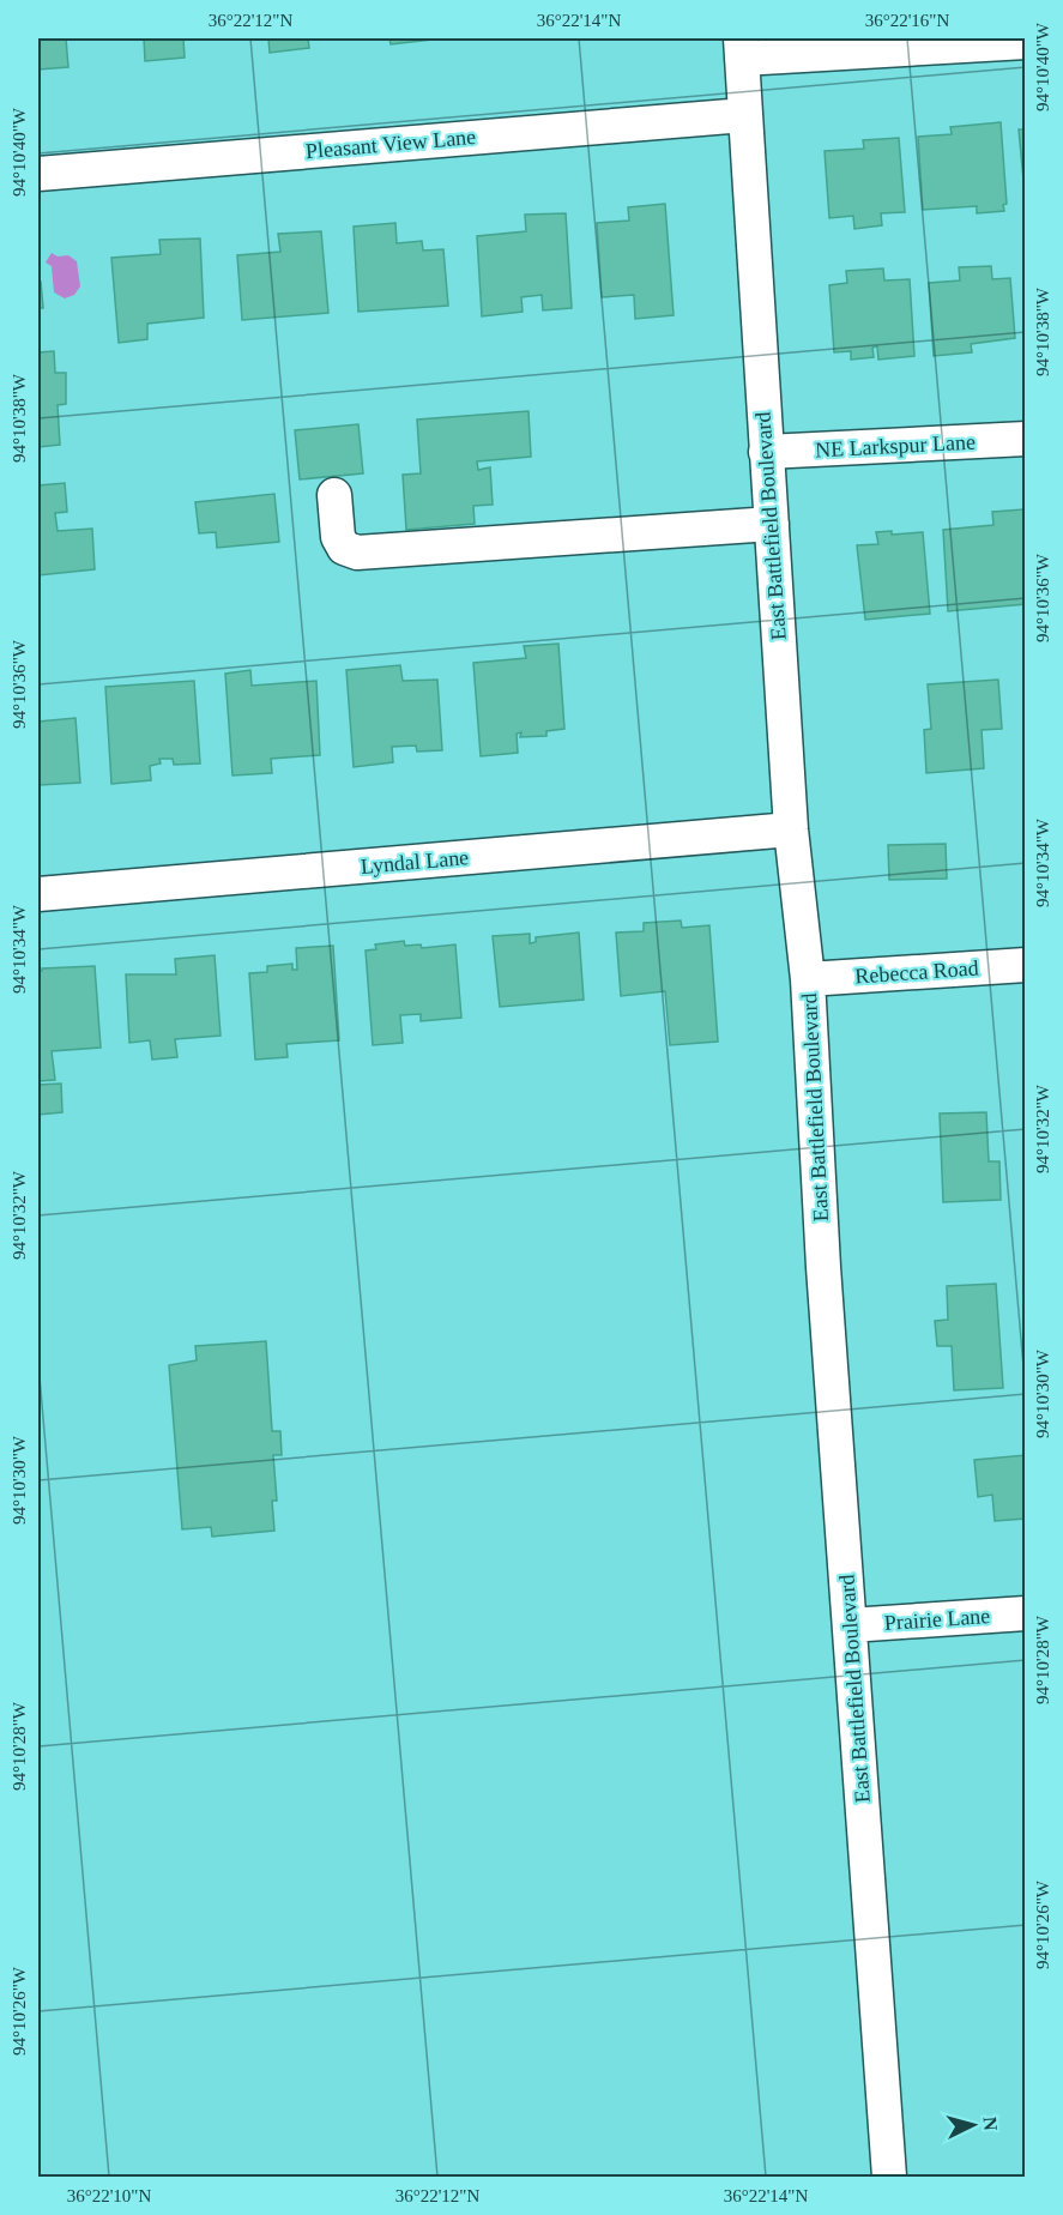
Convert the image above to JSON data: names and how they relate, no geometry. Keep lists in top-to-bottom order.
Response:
{
  "streets": {
    "street": [
      "Pleasant View Lane",
      "NE Larkspur Lane",
      "East Battlefield Boulevard",
      "Lyndal Lane",
      "Rebecca Road",
      "Prairie Lane"
    ]
  },
  "crossings": [
    ["Pleasant View Lane", "East Battlefield Boulevard"],
    ["NE Larkspur Lane", "East Battlefield Boulevard"],
    ["East Battlefield Boulevard", "Lyndal Lane"],
    ["East Battlefield Boulevard", "Rebecca Road"],
    ["East Battlefield Boulevard", "Prairie Lane"]
  ],
  "north": "right",
  "coordinates": [
    "36°22'12\"N",
    "36°22'14\"N",
    "36°22'16\"N",
    "94°10'40\"W",
    "94°10'38\"W",
    "94°10'36\"W",
    "94°10'34\"W",
    "94°10'32\"W",
    "94°10'30\"W",
    "94°10'28\"W",
    "94°10'26\"W",
    "36°22'10\"N"
  ]
}
